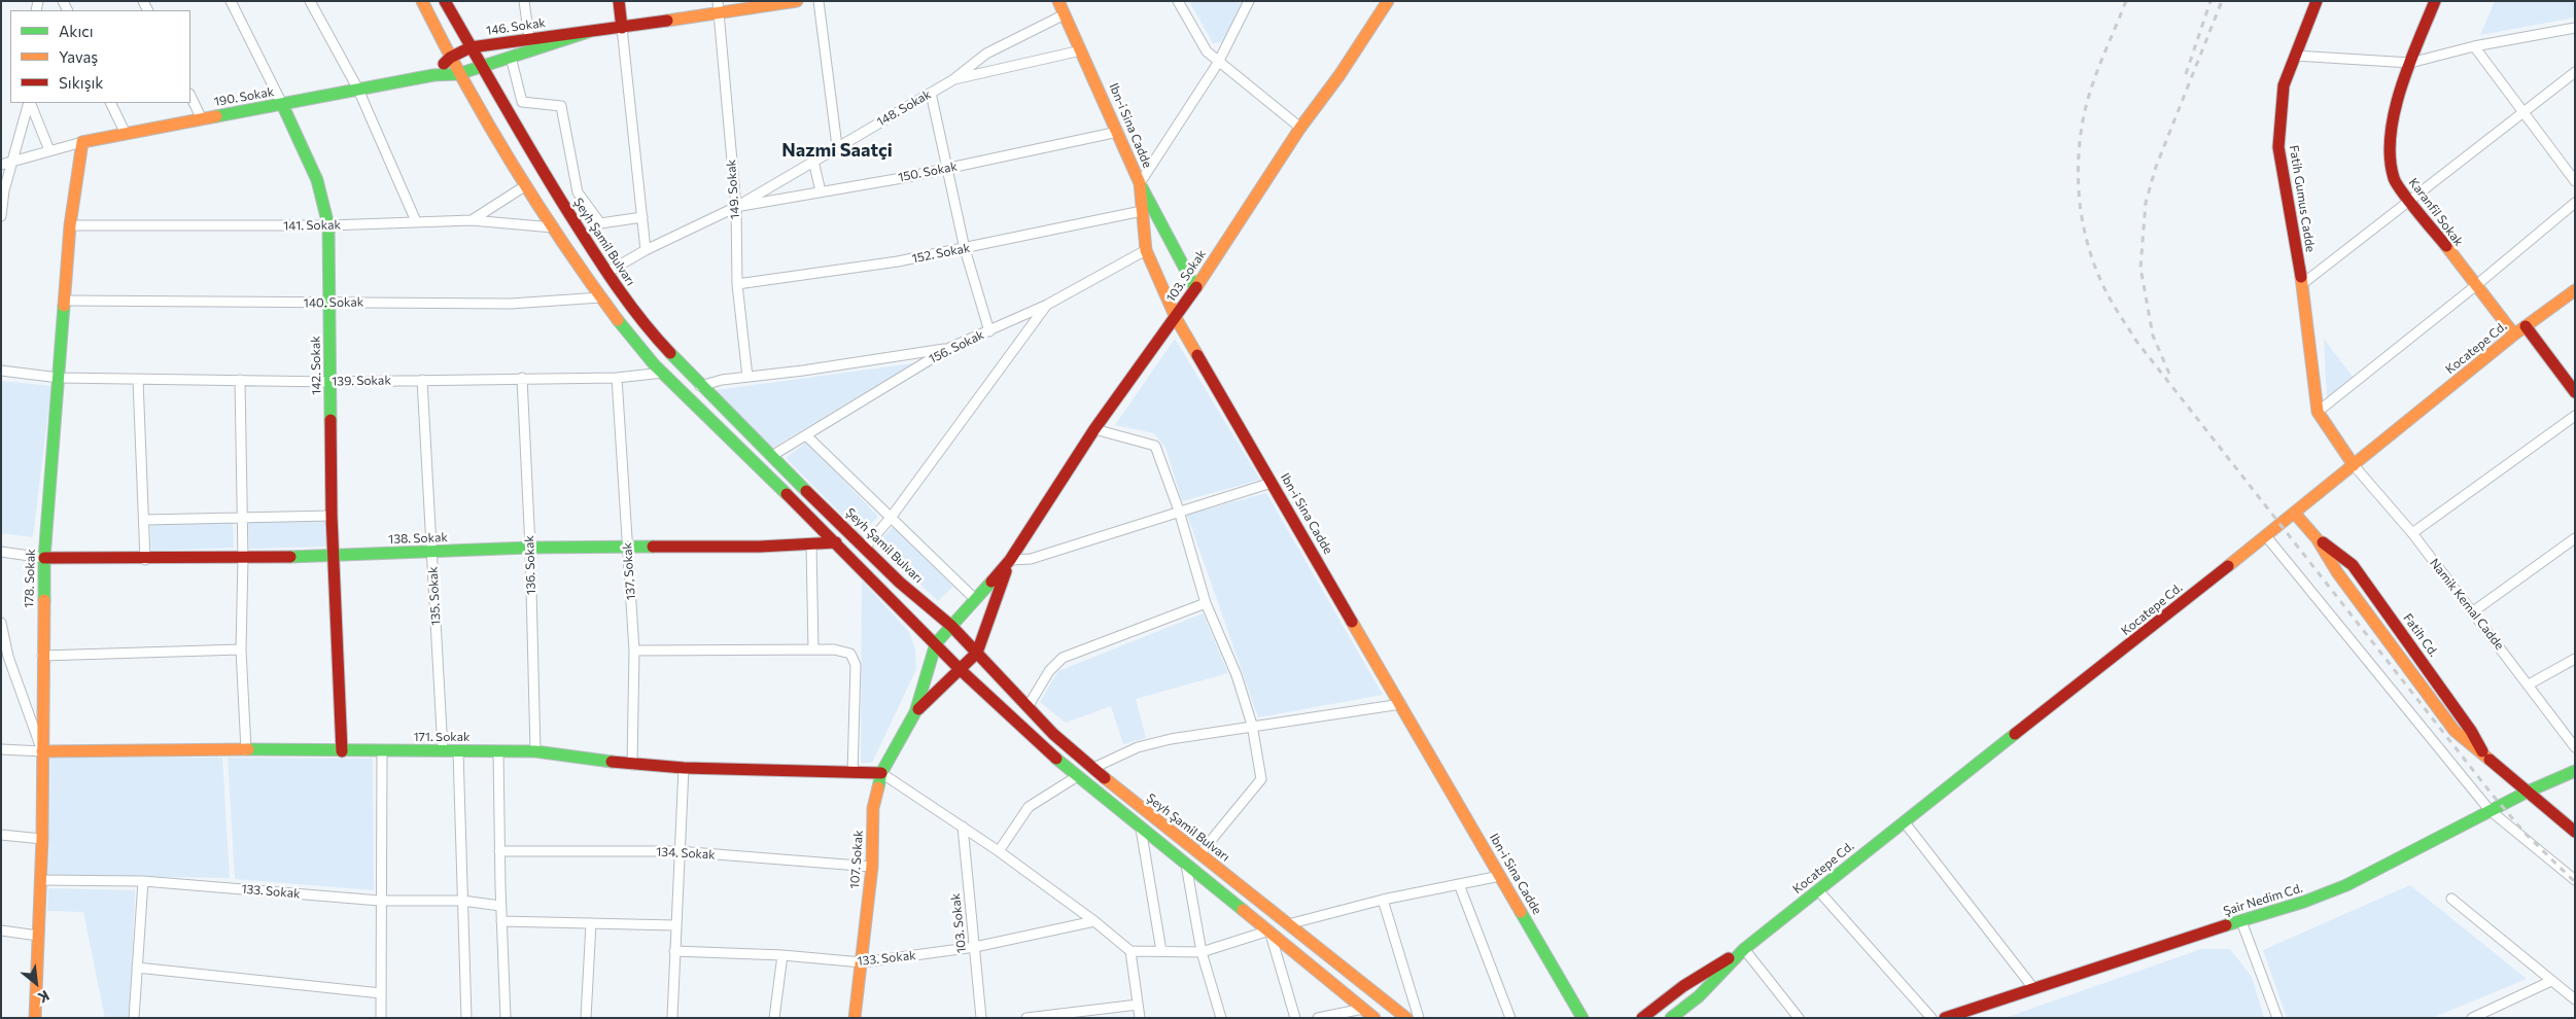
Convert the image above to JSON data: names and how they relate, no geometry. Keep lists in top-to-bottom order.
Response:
{
  "streets": {
    "street": [
      "146. Sokak",
      "190. Sokak",
      "148. Sokak",
      "Ibn-i Sina Cadde",
      "150. Sokak",
      "149. Sokak",
      "Fatih Gumus Cadde",
      "Karanfil Sokak",
      "141. Sokak",
      "Şeyh Şamil Bulvarı",
      "152. Sokak",
      "103. Sokak",
      "140. Sokak",
      "156. Sokak",
      "Kocatepe Cd.",
      "142. Sokak",
      "139. Sokak",
      "138. Sokak",
      "136. Sokak",
      "137. Sokak",
      "178. Sokak",
      "135. Sokak",
      "Namik Kemal Cadde",
      "Fatih Cd.",
      "171. Sokak",
      "134. Sokak",
      "107. Sokak",
      "133. Sokak",
      "Şair Nedim Cd."
    ]
  },
  "crossings": [
    ["146. Sokak", "190. Sokak"],
    ["146. Sokak", "149. Sokak"],
    ["146. Sokak", "Şeyh Şamil Bulvarı"],
    ["190. Sokak", "142. Sokak"],
    ["190. Sokak", "178. Sokak"],
    ["148. Sokak", "Ibn-i Sina Cadde"],
    ["148. Sokak", "150. Sokak"],
    ["148. Sokak", "149. Sokak"],
    ["148. Sokak", "Şeyh Şamil Bulvarı"],
    ["Ibn-i Sina Cadde", "150. Sokak"],
    ["Ibn-i Sina Cadde", "152. Sokak"],
    ["Ibn-i Sina Cadde", "103. Sokak"],
    ["Ibn-i Sina Cadde", "156. Sokak"],
    ["150. Sokak", "149. Sokak"],
    ["149. Sokak", "152. Sokak"],
    ["Karanfil Sokak", "Kocatepe Cd."],
    ["141. Sokak", "142. Sokak"],
    ["141. Sokak", "178. Sokak"],
    ["Şeyh Şamil Bulvarı", "103. Sokak"],
    ["Şeyh Şamil Bulvarı", "156. Sokak"],
    ["103. Sokak", "107. Sokak"],
    ["103. Sokak", "133. Sokak"],
    ["140. Sokak", "142. Sokak"],
    ["140. Sokak", "178. Sokak"],
    ["Kocatepe Cd.", "Namik Kemal Cadde"],
    ["Kocatepe Cd.", "Fatih Cd."],
    ["142. Sokak", "139. Sokak"],
    ["142. Sokak", "138. Sokak"],
    ["142. Sokak", "171. Sokak"],
    ["139. Sokak", "136. Sokak"],
    ["139. Sokak", "137. Sokak"],
    ["139. Sokak", "178. Sokak"],
    ["139. Sokak", "135. Sokak"],
    ["138. Sokak", "136. Sokak"],
    ["138. Sokak", "137. Sokak"],
    ["138. Sokak", "178. Sokak"],
    ["138. Sokak", "135. Sokak"],
    ["136. Sokak", "171. Sokak"],
    ["137. Sokak", "171. Sokak"],
    ["178. Sokak", "171. Sokak"],
    ["178. Sokak", "133. Sokak"],
    ["135. Sokak", "171. Sokak"],
    ["Fatih Cd.", "Şair Nedim Cd."],
    ["171. Sokak", "107. Sokak"],
    ["134. Sokak", "107. Sokak"],
    ["107. Sokak", "133. Sokak"]
  ],
  "districts": ["Nazmi Saatçi"],
  "legend": ["Akıcı", "Yavaş", "Sıkışık"],
  "north": "bottom right"
}
